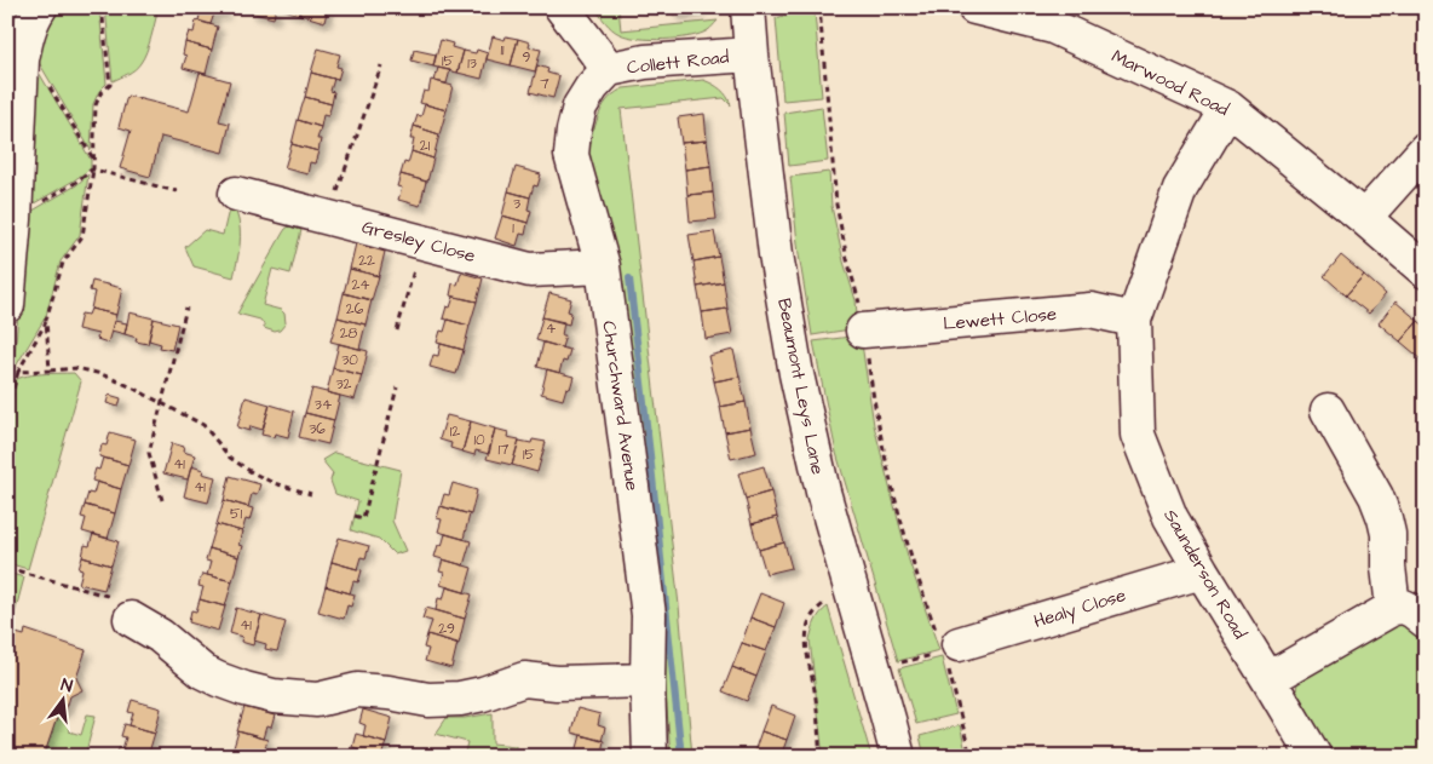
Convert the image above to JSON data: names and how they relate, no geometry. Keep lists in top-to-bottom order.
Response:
{
  "streets": {
    "street": [
      "Collett Road",
      "Marwood Road",
      "Gresley Close",
      "Lewett Close",
      "Beaumont Leys Lane",
      "Churchward Avenue",
      "Saunderson Road",
      "Healy Close"
    ]
  },
  "crossings": [
    ["Collett Road", "Beaumont Leys Lane"],
    ["Collett Road", "Churchward Avenue"],
    ["Marwood Road", "Saunderson Road"],
    ["Gresley Close", "Churchward Avenue"],
    ["Lewett Close", "Saunderson Road"],
    ["Saunderson Road", "Healy Close"]
  ],
  "house_numbers": [
    "11",
    "9",
    "15",
    "13",
    "7",
    "21",
    "3",
    "1",
    "22",
    "24",
    "26",
    "4",
    "28",
    "30",
    "32",
    "34",
    "36",
    "12",
    "10",
    "17",
    "15",
    "41",
    "41",
    "51",
    "41",
    "29"
  ],
  "north": "top"
}
